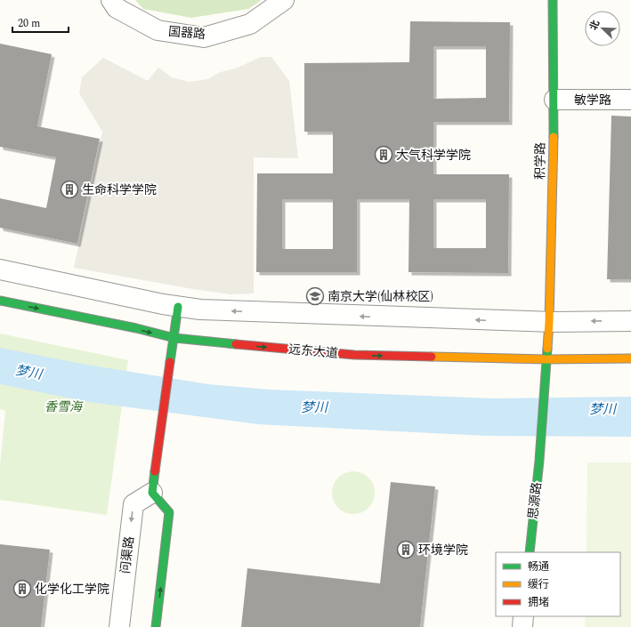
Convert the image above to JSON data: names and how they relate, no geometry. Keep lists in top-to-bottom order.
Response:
{
  "streets": {
    "street": [
      "国器路",
      "敏学路",
      "积学路",
      "远东大道",
      "思源路",
      "问渠路"
    ]
  },
  "crossings": [
    ["敏学路", "积学路"],
    ["积学路", "远东大道"],
    ["积学路", "思源路"]
  ],
  "water": ["梦川"],
  "parks": ["香雪海"],
  "places": {
    "building": [
      "大气科学学院",
      "生命科学学院",
      "环境学院",
      "化学化工学院"
    ],
    "school or university": ["南京大学(仙林校区)"]
  },
  "legend": ["畅通", "缓行", "拥堵"],
  "scale_bar": "20 m",
  "north": "top left"
}
